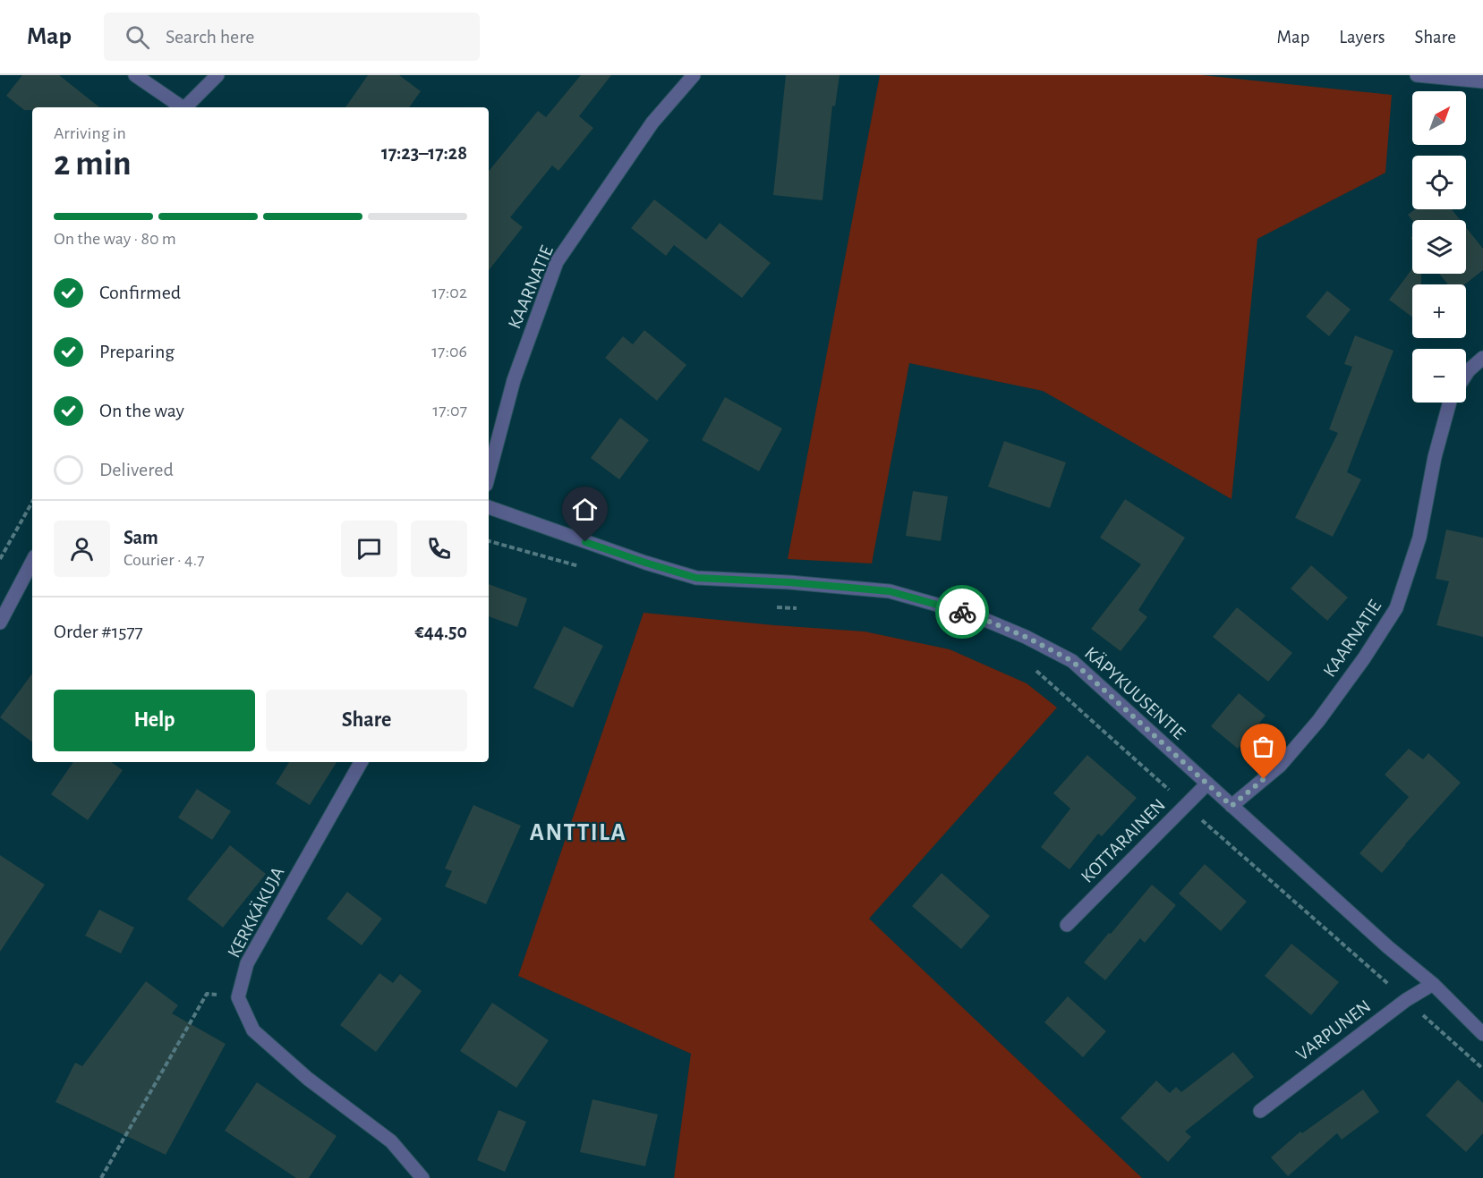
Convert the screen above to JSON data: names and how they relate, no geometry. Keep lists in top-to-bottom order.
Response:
{
  "streets": {
    "street": [
      "KAARNATIE",
      "KÄPYKUUSENTIE",
      "KOTTARAINEN",
      "KERKKÄKUJA",
      "VARPUNEN"
    ]
  },
  "crossings": [
    ["KAARNATIE", "KÄPYKUUSENTIE"],
    ["KÄPYKUUSENTIE", "KOTTARAINEN"],
    ["KÄPYKUUSENTIE", "VARPUNEN"]
  ],
  "districts": ["ANTTILA"],
  "north": "top right",
  "page": {
    "header": "Map",
    "search": "Search here",
    "nav": ["Map", "Layers", "Share"],
    "map_buttons": ["+", "−"],
    "heading": ["2 min", "Arriving in", "17:23–17:28"],
    "panel": [
      "Sam",
      "Courier · 4.7",
      "Order #1577",
      "€44.50"
    ],
    "bar": "On the way · 80 m",
    "list": [
      ["Confirmed", "17:02"],
      ["Preparing", "17:06"],
      ["On the way", "17:07"],
      "Delivered"
    ],
    "buttons": ["Help", "Share"]
  }
}
